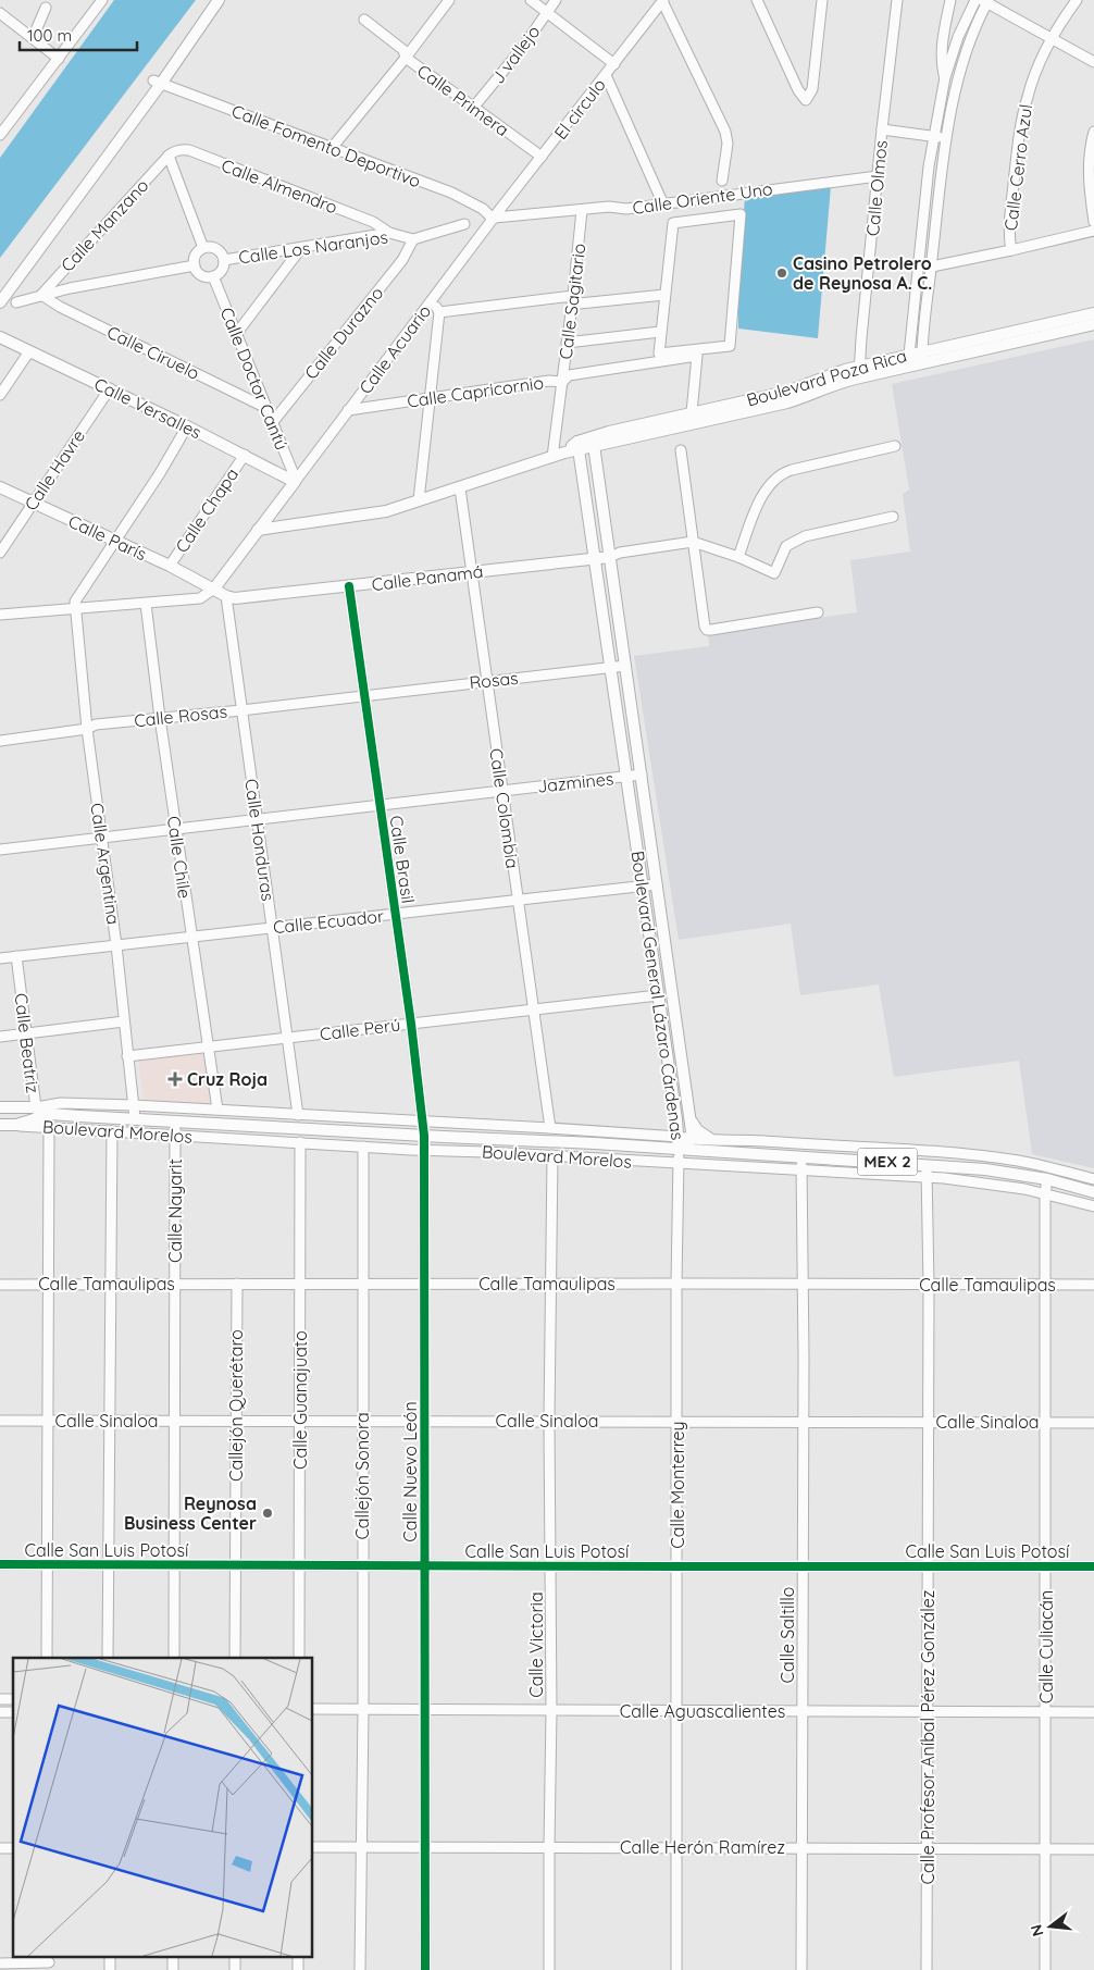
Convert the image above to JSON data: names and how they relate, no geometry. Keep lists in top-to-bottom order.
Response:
{
  "streets": {
    "main road": [
      "Calle Acuario",
      "Boulevard Poza Rica",
      "Calle Versalles",
      "Calle París",
      "Calle Panamá",
      "Boulevard General Lázaro Cárdenas",
      "Boulevard Morelos",
      "MEX 2"
    ],
    "street": [
      "J vallejo",
      "Calle Primera",
      "El circulo",
      "Calle Fomento Deportivo",
      "Calle Cerro Azul",
      "Calle Almendro",
      "Calle Olmos",
      "Calle Oriente Uno",
      "Calle Manzano",
      "Calle Los Naranjos",
      "Calle Sagitario",
      "Calle Durazno",
      "Calle Ciruelo",
      "Calle Doctor Cantú",
      "Calle Capricornio",
      "Calle Havre",
      "Calle Chapa",
      "Rosas",
      "Calle Rosas",
      "Jazmines",
      "Calle Colombia",
      "Calle Honduras",
      "Calle Chile",
      "Calle Brasil",
      "Calle Argentina",
      "Calle Ecuador",
      "Calle Perú",
      "Calle Beatriz",
      "Calle Nayarit",
      "Calle Tamaulipas",
      "Calle Guanajuato",
      "Callejón Querétaro",
      "Calle Sinaloa",
      "Calle Nuevo León",
      "Callejón Sonora",
      "Calle Monterrey",
      "Calle San Luis Potosí",
      "Calle Saltillo",
      "Calle Victoria",
      "Calle Culiacán",
      "Calle Aguascalientes",
      "Calle Profesor Aníbal Pérez González",
      "Calle Herón Ramírez"
    ]
  },
  "crossings": [
    ["J vallejo", "Calle Primera"],
    ["Calle Primera", "El circulo"],
    ["El circulo", "Calle Fomento Deportivo"],
    ["El circulo", "Calle Oriente Uno"],
    ["El circulo", "Calle Acuario"],
    ["Calle Fomento Deportivo", "Calle Oriente Uno"],
    ["Calle Fomento Deportivo", "Calle Acuario"],
    ["Calle Almendro", "Calle Manzano"],
    ["Calle Almendro", "Calle Los Naranjos"],
    ["Calle Olmos", "Calle Oriente Uno"],
    ["Calle Olmos", "Boulevard Poza Rica"],
    ["Calle Oriente Uno", "Calle Sagitario"],
    ["Calle Oriente Uno", "Calle Acuario"],
    ["Calle Manzano", "Calle Ciruelo"],
    ["Calle Los Naranjos", "Calle Durazno"],
    ["Calle Los Naranjos", "Calle Doctor Cantú"],
    ["Calle Sagitario", "Boulevard Poza Rica"],
    ["Calle Sagitario", "Calle Capricornio"],
    ["Calle Durazno", "Calle Doctor Cantú"],
    ["Calle Acuario", "Boulevard Poza Rica"],
    ["Calle Acuario", "Calle Doctor Cantú"],
    ["Calle Acuario", "Calle Capricornio"],
    ["Calle Acuario", "Calle Versalles"],
    ["Calle Acuario", "Calle París"],
    ["Calle Acuario", "Calle Panamá"],
    ["Calle Ciruelo", "Calle Doctor Cantú"],
    ["Boulevard Poza Rica", "Calle Capricornio"],
    ["Boulevard Poza Rica", "Calle Colombia"],
    ["Boulevard Poza Rica", "Boulevard General Lázaro Cárdenas"],
    ["Calle Doctor Cantú", "Calle Versalles"],
    ["Calle Versalles", "Calle Havre"],
    ["Calle Versalles", "Calle Chapa"],
    ["Calle Havre", "Calle París"],
    ["Calle Chapa", "Calle París"],
    ["Calle París", "Calle Panamá"],
    ["Calle Panamá", "Calle Colombia"],
    ["Calle Panamá", "Calle Honduras"],
    ["Calle Panamá", "Calle Brasil"],
    ["Calle Panamá", "Boulevard General Lázaro Cárdenas"],
    ["Rosas", "Calle Rosas"],
    ["Rosas", "Calle Colombia"],
    ["Rosas", "Calle Brasil"],
    ["Rosas", "Boulevard General Lázaro Cárdenas"],
    ["Calle Rosas", "Calle Honduras"],
    ["Calle Rosas", "Calle Chile"],
    ["Calle Rosas", "Calle Brasil"],
    ["Calle Rosas", "Calle Argentina"],
    ["Jazmines", "Calle Colombia"],
    ["Jazmines", "Calle Honduras"],
    ["Jazmines", "Calle Chile"],
    ["Jazmines", "Calle Brasil"],
    ["Jazmines", "Calle Argentina"],
    ["Jazmines", "Boulevard General Lázaro Cárdenas"],
    ["Calle Colombia", "Calle Ecuador"],
    ["Calle Colombia", "Calle Perú"],
    ["Calle Colombia", "Boulevard Morelos"],
    ["Calle Honduras", "Calle Ecuador"],
    ["Calle Honduras", "Calle Perú"],
    ["Calle Honduras", "Boulevard Morelos"],
    ["Calle Chile", "Calle Ecuador"],
    ["Calle Chile", "Calle Perú"],
    ["Calle Chile", "Boulevard Morelos"],
    ["Calle Brasil", "Calle Ecuador"],
    ["Calle Brasil", "Calle Perú"],
    ["Calle Brasil", "Boulevard Morelos"],
    ["Calle Brasil", "Calle Nuevo León"],
    ["Calle Argentina", "Calle Ecuador"],
    ["Calle Argentina", "Calle Perú"],
    ["Calle Argentina", "Boulevard Morelos"],
    ["Calle Ecuador", "Boulevard General Lázaro Cárdenas"],
    ["Calle Ecuador", "Calle Beatriz"],
    ["Boulevard General Lázaro Cárdenas", "Calle Perú"],
    ["Boulevard General Lázaro Cárdenas", "Boulevard Morelos"],
    ["Boulevard General Lázaro Cárdenas", "Calle Monterrey"],
    ["Calle Beatriz", "Boulevard Morelos"],
    ["Boulevard Morelos", "Calle Nayarit"],
    ["Boulevard Morelos", "Calle Guanajuato"],
    ["Boulevard Morelos", "Calle Nuevo León"],
    ["Boulevard Morelos", "Callejón Sonora"],
    ["Boulevard Morelos", "Calle Monterrey"],
    ["Boulevard Morelos", "Calle Saltillo"],
    ["Boulevard Morelos", "Calle Victoria"],
    ["Boulevard Morelos", "Calle Culiacán"],
    ["Boulevard Morelos", "Calle Profesor Aníbal Pérez González"],
    ["Calle Nayarit", "Calle Tamaulipas"],
    ["Calle Nayarit", "Calle Sinaloa"],
    ["Calle Nayarit", "Calle San Luis Potosí"],
    ["Calle Tamaulipas", "Calle Guanajuato"],
    ["Calle Tamaulipas", "Callejón Querétaro"],
    ["Calle Tamaulipas", "Calle Nuevo León"],
    ["Calle Tamaulipas", "Callejón Sonora"],
    ["Calle Tamaulipas", "Calle Monterrey"],
    ["Calle Tamaulipas", "Calle Saltillo"],
    ["Calle Tamaulipas", "Calle Victoria"],
    ["Calle Tamaulipas", "Calle Culiacán"],
    ["Calle Tamaulipas", "Calle Profesor Aníbal Pérez González"],
    ["Calle Guanajuato", "Calle Sinaloa"],
    ["Calle Guanajuato", "Calle San Luis Potosí"],
    ["Callejón Querétaro", "Calle Sinaloa"],
    ["Callejón Querétaro", "Calle San Luis Potosí"],
    ["Calle Sinaloa", "Calle Nuevo León"],
    ["Calle Sinaloa", "Callejón Sonora"],
    ["Calle Sinaloa", "Calle Monterrey"],
    ["Calle Sinaloa", "Calle Saltillo"],
    ["Calle Sinaloa", "Calle Victoria"],
    ["Calle Sinaloa", "Calle Culiacán"],
    ["Calle Sinaloa", "Calle Profesor Aníbal Pérez González"],
    ["Calle Nuevo León", "Calle San Luis Potosí"],
    ["Calle Nuevo León", "Calle Aguascalientes"],
    ["Calle Nuevo León", "Calle Herón Ramírez"],
    ["Callejón Sonora", "Calle San Luis Potosí"],
    ["Callejón Sonora", "Calle Aguascalientes"],
    ["Callejón Sonora", "Calle Herón Ramírez"],
    ["Calle Monterrey", "Calle San Luis Potosí"],
    ["Calle Monterrey", "Calle Aguascalientes"],
    ["Calle Monterrey", "Calle Herón Ramírez"],
    ["Calle San Luis Potosí", "Calle Saltillo"],
    ["Calle San Luis Potosí", "Calle Victoria"],
    ["Calle San Luis Potosí", "Calle Culiacán"],
    ["Calle San Luis Potosí", "Calle Profesor Aníbal Pérez González"],
    ["Calle Saltillo", "Calle Aguascalientes"],
    ["Calle Saltillo", "Calle Herón Ramírez"],
    ["Calle Victoria", "Calle Aguascalientes"],
    ["Calle Victoria", "Calle Herón Ramírez"],
    ["Calle Culiacán", "Calle Aguascalientes"],
    ["Calle Culiacán", "Calle Herón Ramírez"],
    ["Calle Aguascalientes", "Calle Profesor Aníbal Pérez González"],
    ["Calle Profesor Aníbal Pérez González", "Calle Herón Ramírez"]
  ],
  "places": {
    "other": ["Casino Petrolero de Reynosa A. C.", "Reynosa Business Center"],
    "health": ["Cruz Roja"]
  },
  "scale_bar": "100 m",
  "north": "left"
}
